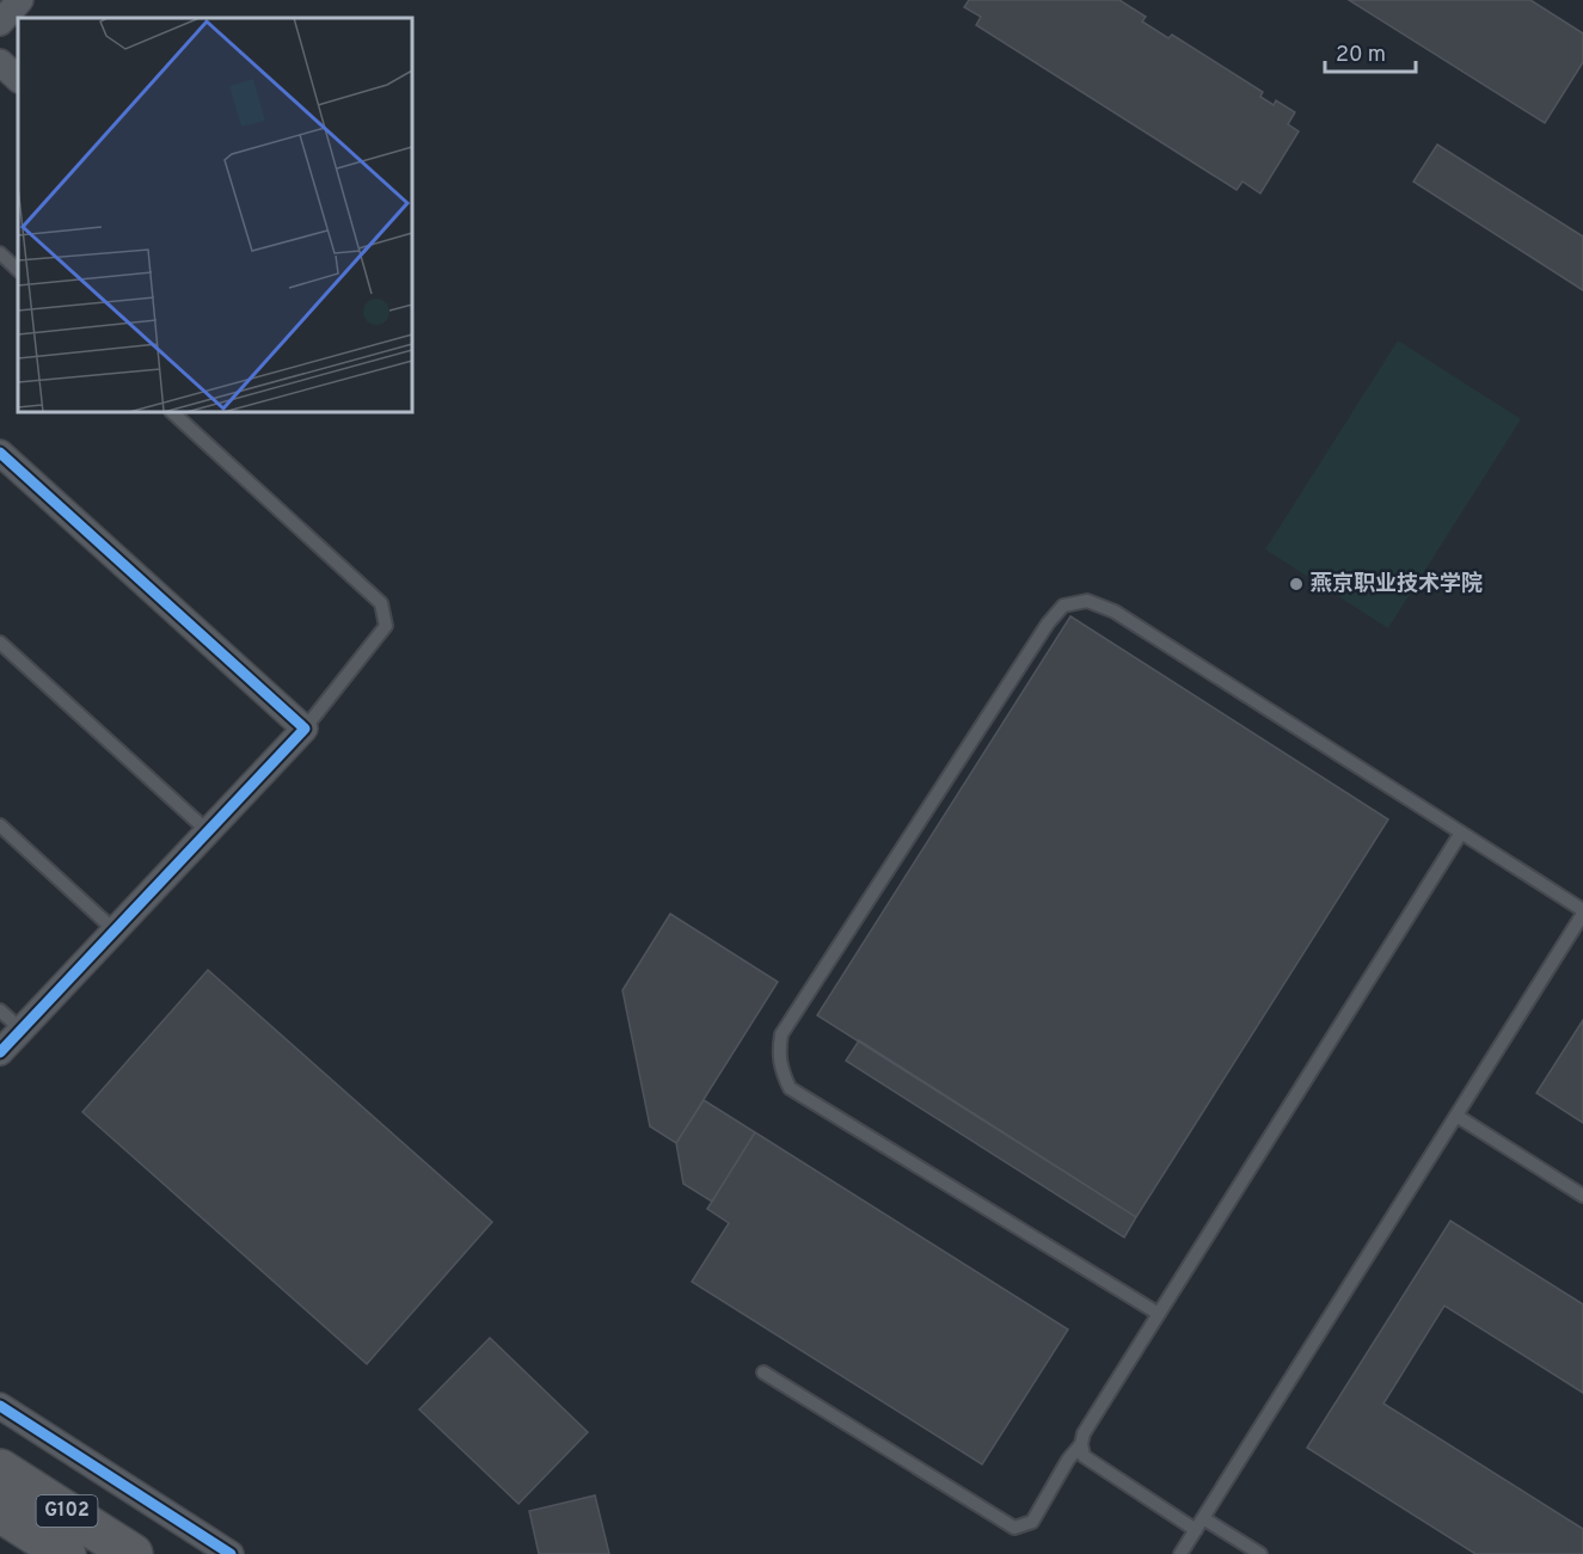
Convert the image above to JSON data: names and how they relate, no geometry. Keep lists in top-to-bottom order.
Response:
{
  "streets": {
    "highway": ["G102"]
  },
  "places": ["燕京职业技术学院"],
  "scale_bar": "20 m"
}
